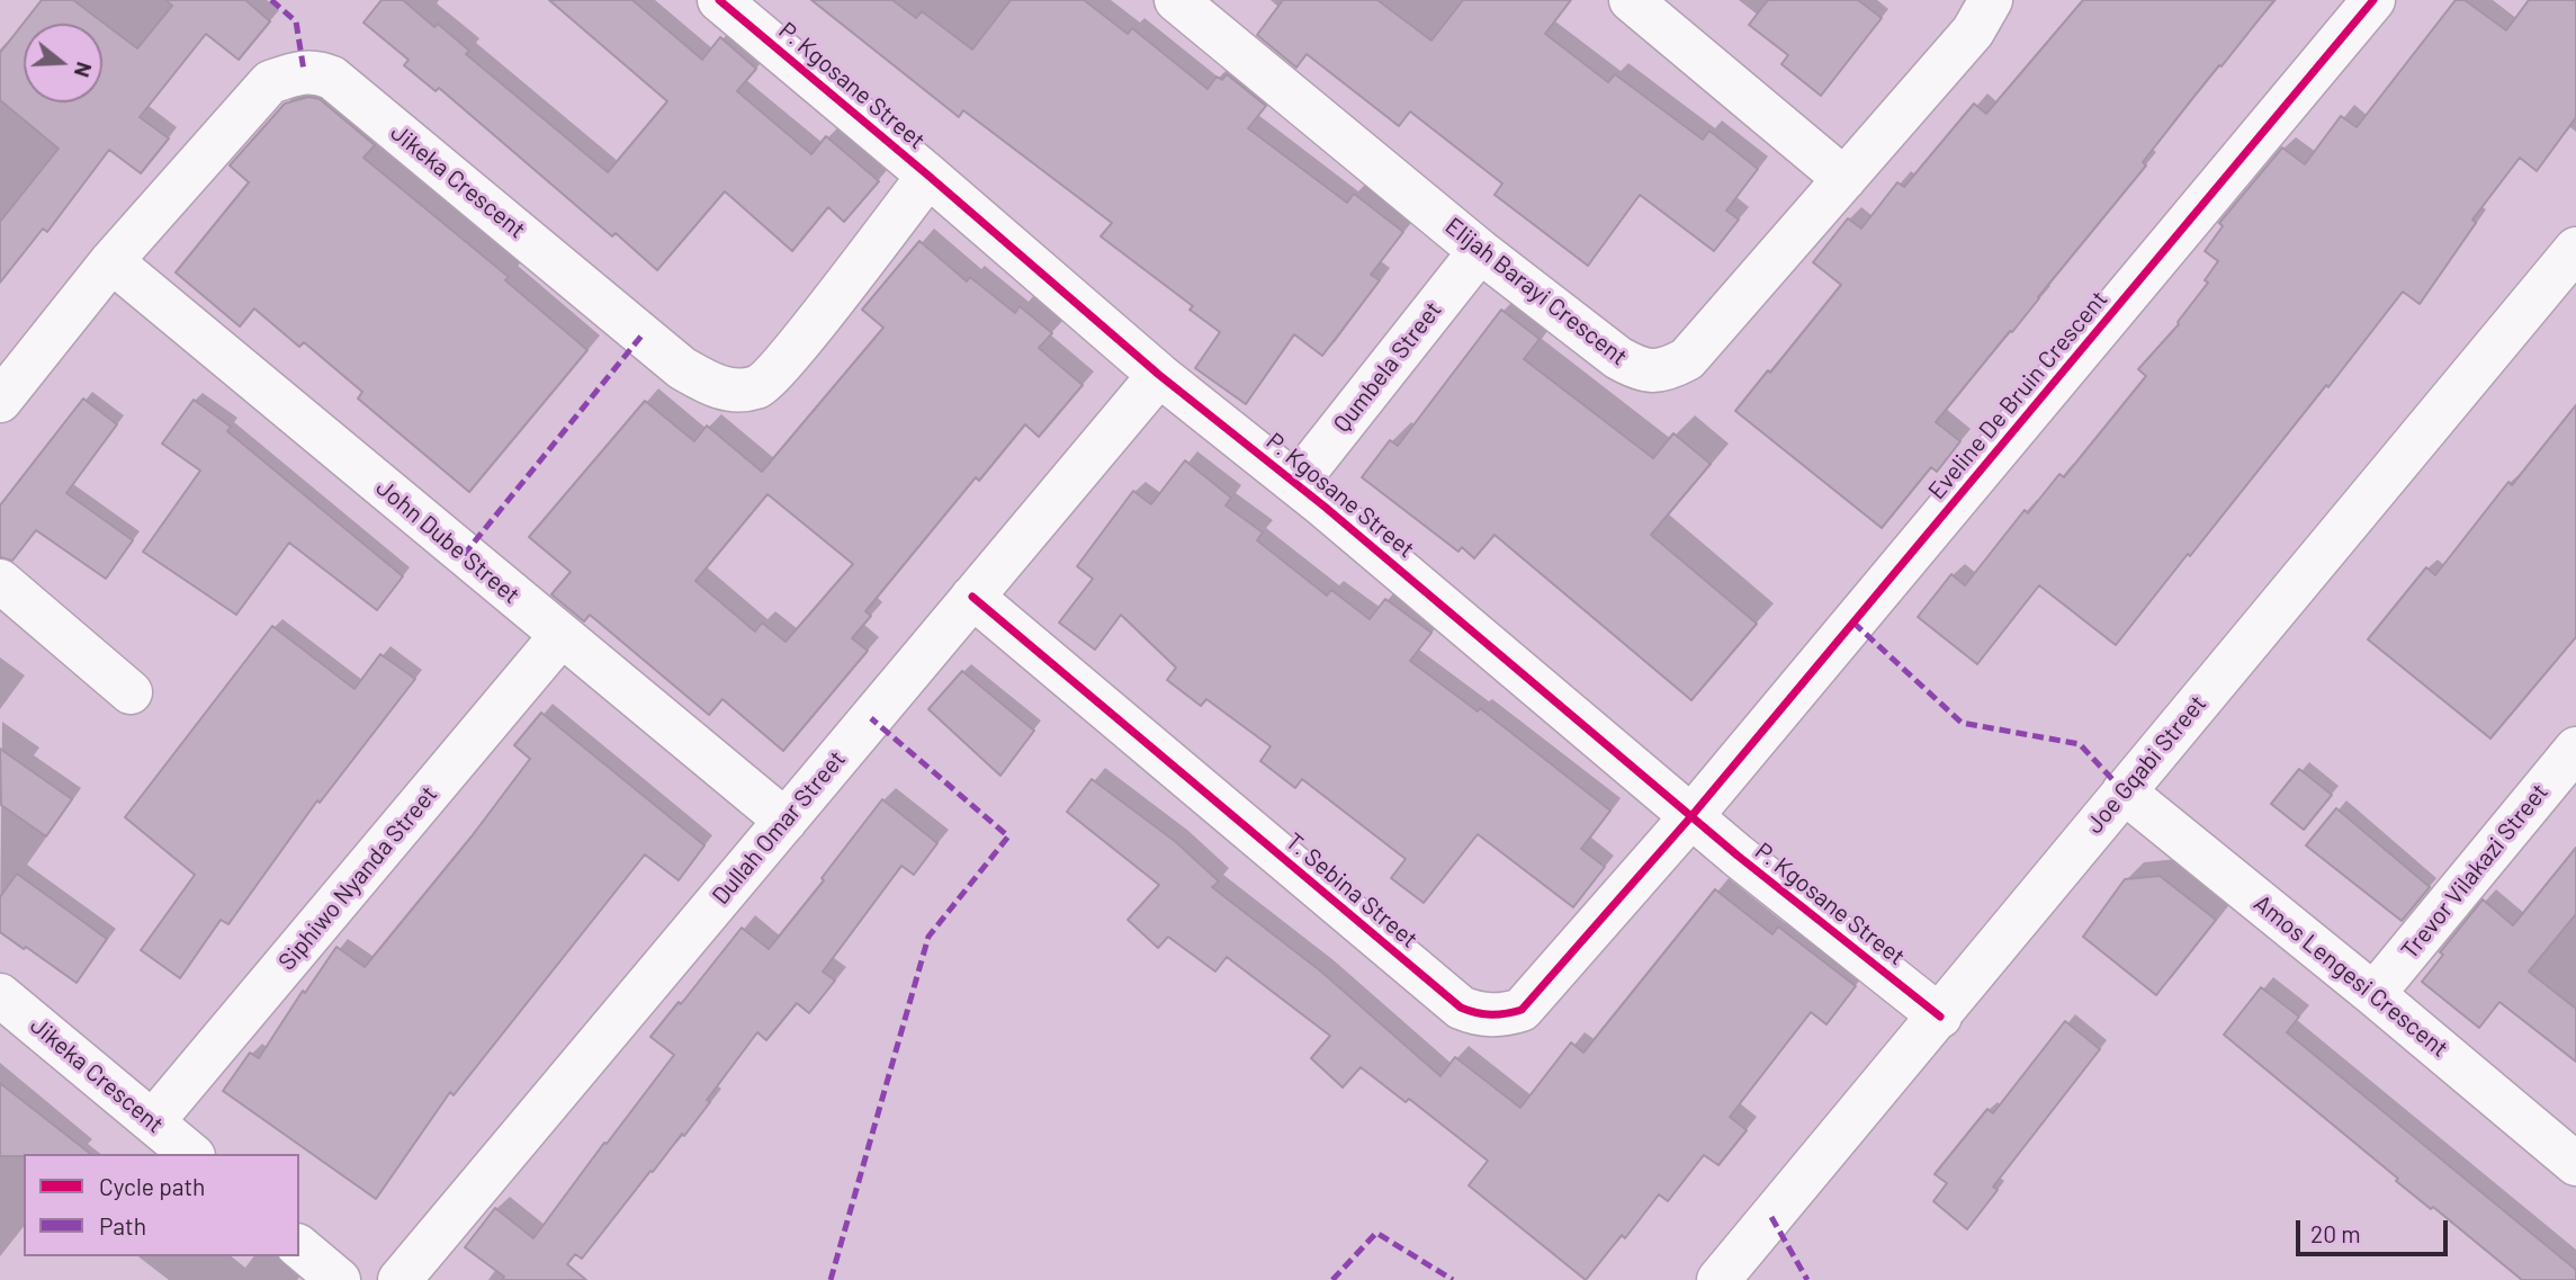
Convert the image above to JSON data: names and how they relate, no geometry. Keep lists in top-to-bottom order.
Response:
{
  "streets": {
    "street": [
      "P. Kgosane Street",
      "Jikeka Crescent",
      "Elijah Barayi Crescent",
      "Qumbela Street",
      "Eveline De Bruin Crescent",
      "John Dube Street",
      "Joe Gqabi Street",
      "Dullah Omar Street",
      "Trevor Vilakazi Street",
      "Siphiwo Nyanda Street",
      "T. Sebina Street",
      "Amos Lengesi Crescent"
    ]
  },
  "crossings": [
    ["P. Kgosane Street", "Jikeka Crescent"],
    ["P. Kgosane Street", "Qumbela Street"],
    ["P. Kgosane Street", "Eveline De Bruin Crescent"],
    ["P. Kgosane Street", "Joe Gqabi Street"],
    ["P. Kgosane Street", "Dullah Omar Street"],
    ["P. Kgosane Street", "T. Sebina Street"],
    ["Jikeka Crescent", "John Dube Street"],
    ["Jikeka Crescent", "Siphiwo Nyanda Street"],
    ["Elijah Barayi Crescent", "Qumbela Street"],
    ["Eveline De Bruin Crescent", "T. Sebina Street"],
    ["John Dube Street", "Dullah Omar Street"],
    ["John Dube Street", "Siphiwo Nyanda Street"],
    ["Joe Gqabi Street", "Amos Lengesi Crescent"],
    ["Dullah Omar Street", "T. Sebina Street"],
    ["Trevor Vilakazi Street", "Amos Lengesi Crescent"]
  ],
  "legend": ["Cycle path", "Path"],
  "scale_bar": "20 m",
  "north": "right"
}
